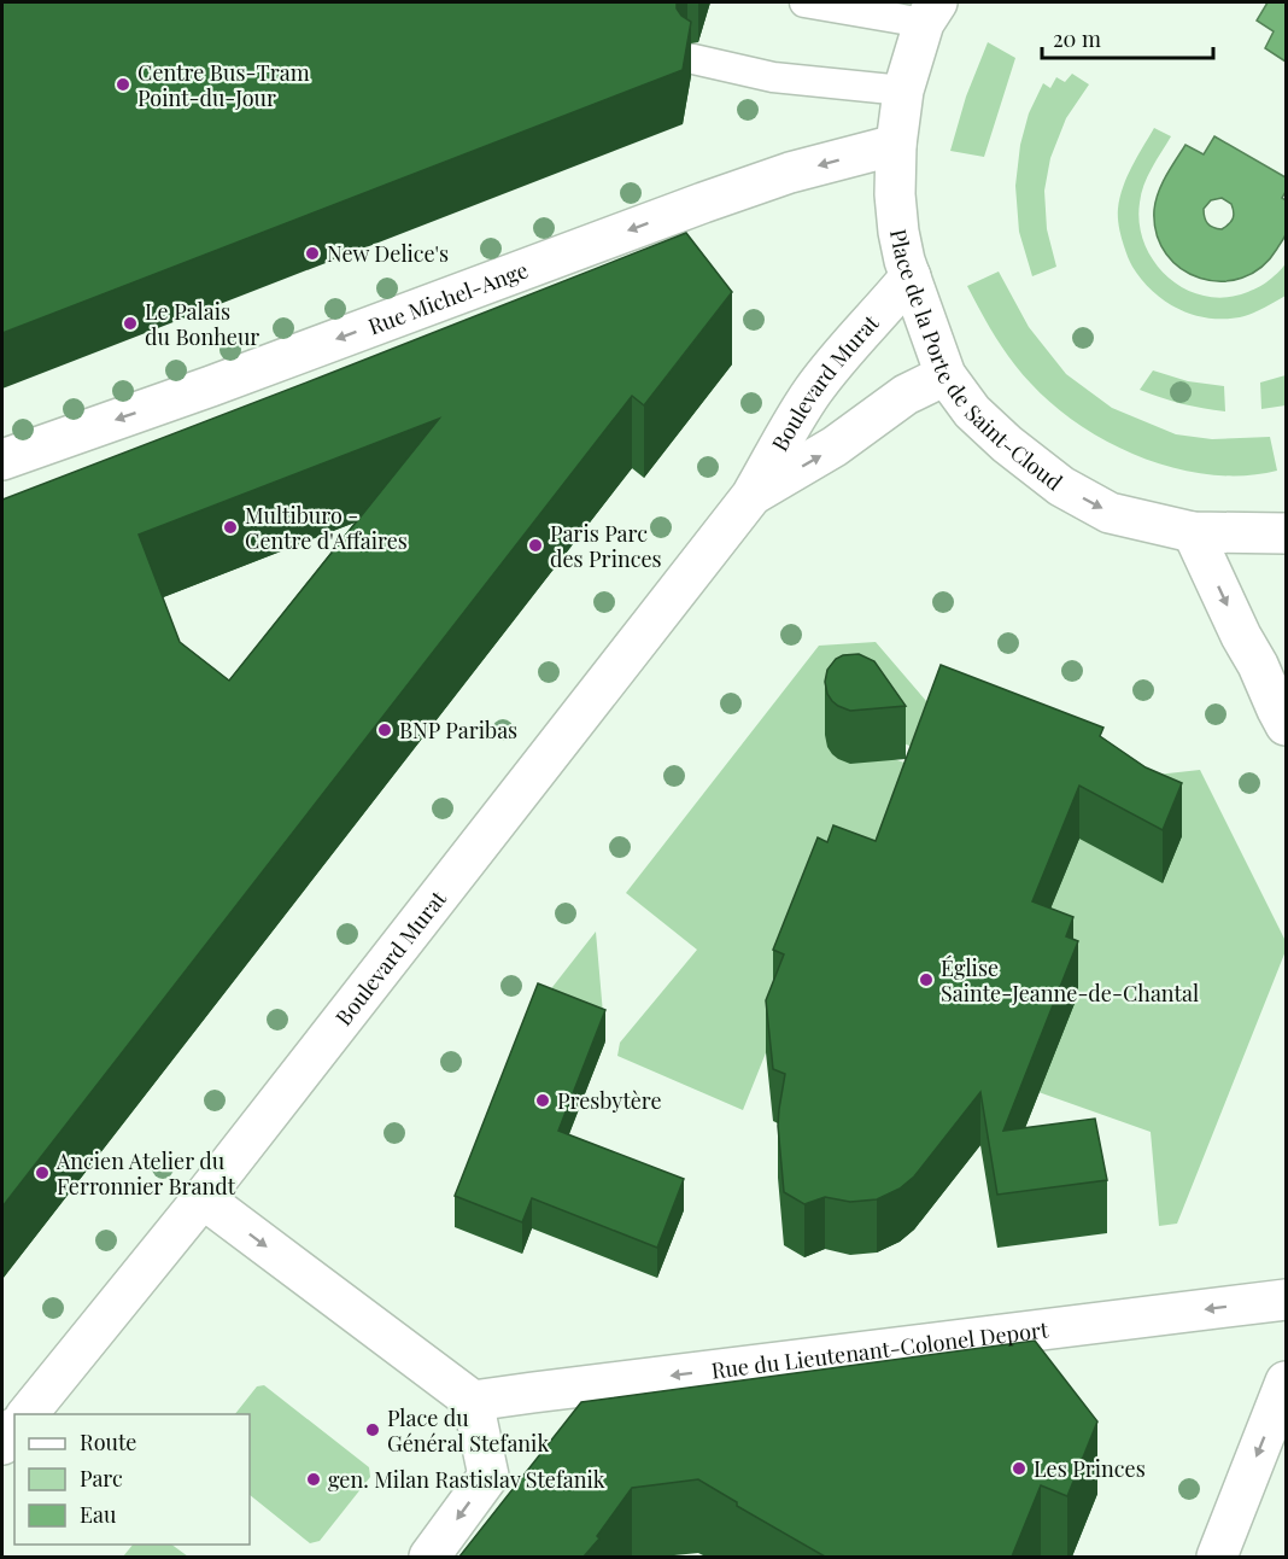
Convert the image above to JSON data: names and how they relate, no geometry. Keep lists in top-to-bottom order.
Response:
{
  "streets": {
    "main road": [
      "Rue Michel-Ange",
      "Place de la Porte de Saint-Cloud",
      "Boulevard Murat",
      "Rue du Lieutenant-Colonel Deport"
    ]
  },
  "crossings": [
    ["Rue Michel-Ange", "Place de la Porte de Saint-Cloud"],
    ["Place de la Porte de Saint-Cloud", "Boulevard Murat"]
  ],
  "one_way": ["Rue Michel-Ange", "Place de la Porte de Saint-Cloud", "Rue du Lieutenant-Colonel Deport"],
  "places": [
    "Centre Bus-Tram Point-du-Jour",
    "New Delice's",
    "Le Palais du Bonheur",
    "Multiburo - Centre d'Affaires",
    "Paris Parc des Princes",
    "BNP Paribas",
    "Église Sainte-Jeanne-de-Chantal",
    "Presbytère",
    "Ancien Atelier du Ferronnier Brandt",
    "Place du Général Stefanik",
    "Les Princes",
    "gen. Milan Rastislav Stefanik"
  ],
  "legend": ["Route", "Parc", "Eau"],
  "scale_bar": "20 m"
}
